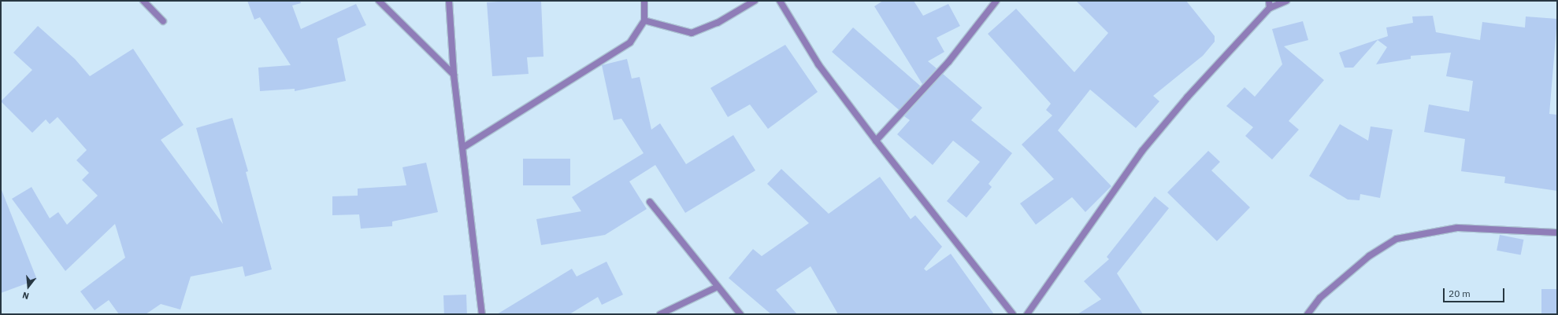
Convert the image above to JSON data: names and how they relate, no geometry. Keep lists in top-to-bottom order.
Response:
{
  "scale_bar": "20 m",
  "north": "bottom"
}
